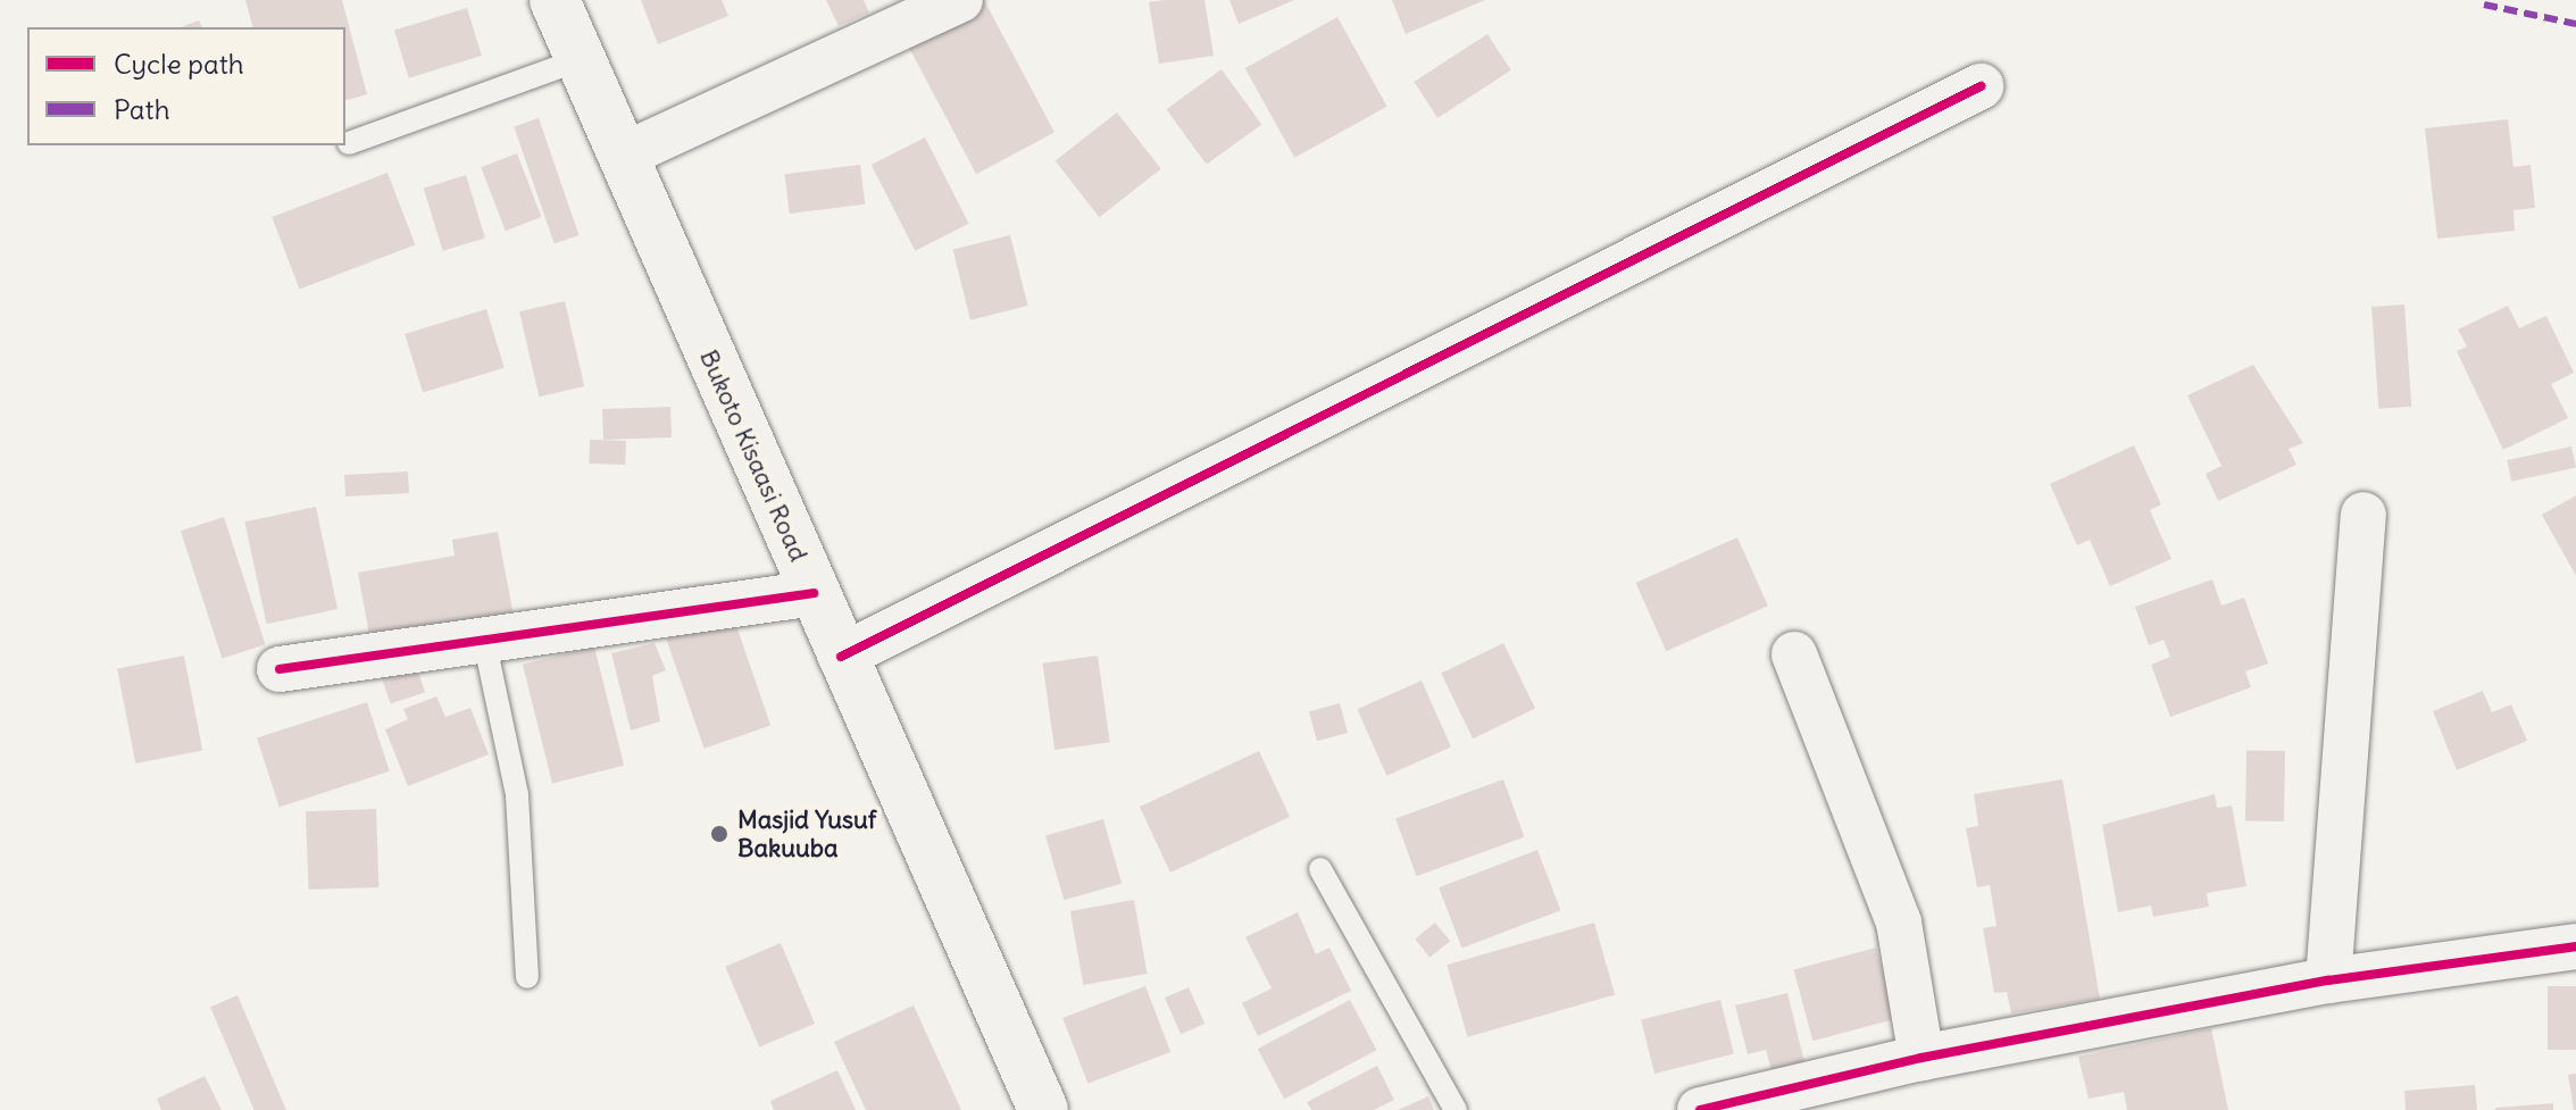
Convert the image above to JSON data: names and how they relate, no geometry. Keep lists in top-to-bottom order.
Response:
{
  "streets": {
    "main road": ["Bukoto Kisaasi Road"]
  },
  "places": ["Masjid Yusuf Bakuuba"],
  "legend": ["Cycle path", "Path"]
}
